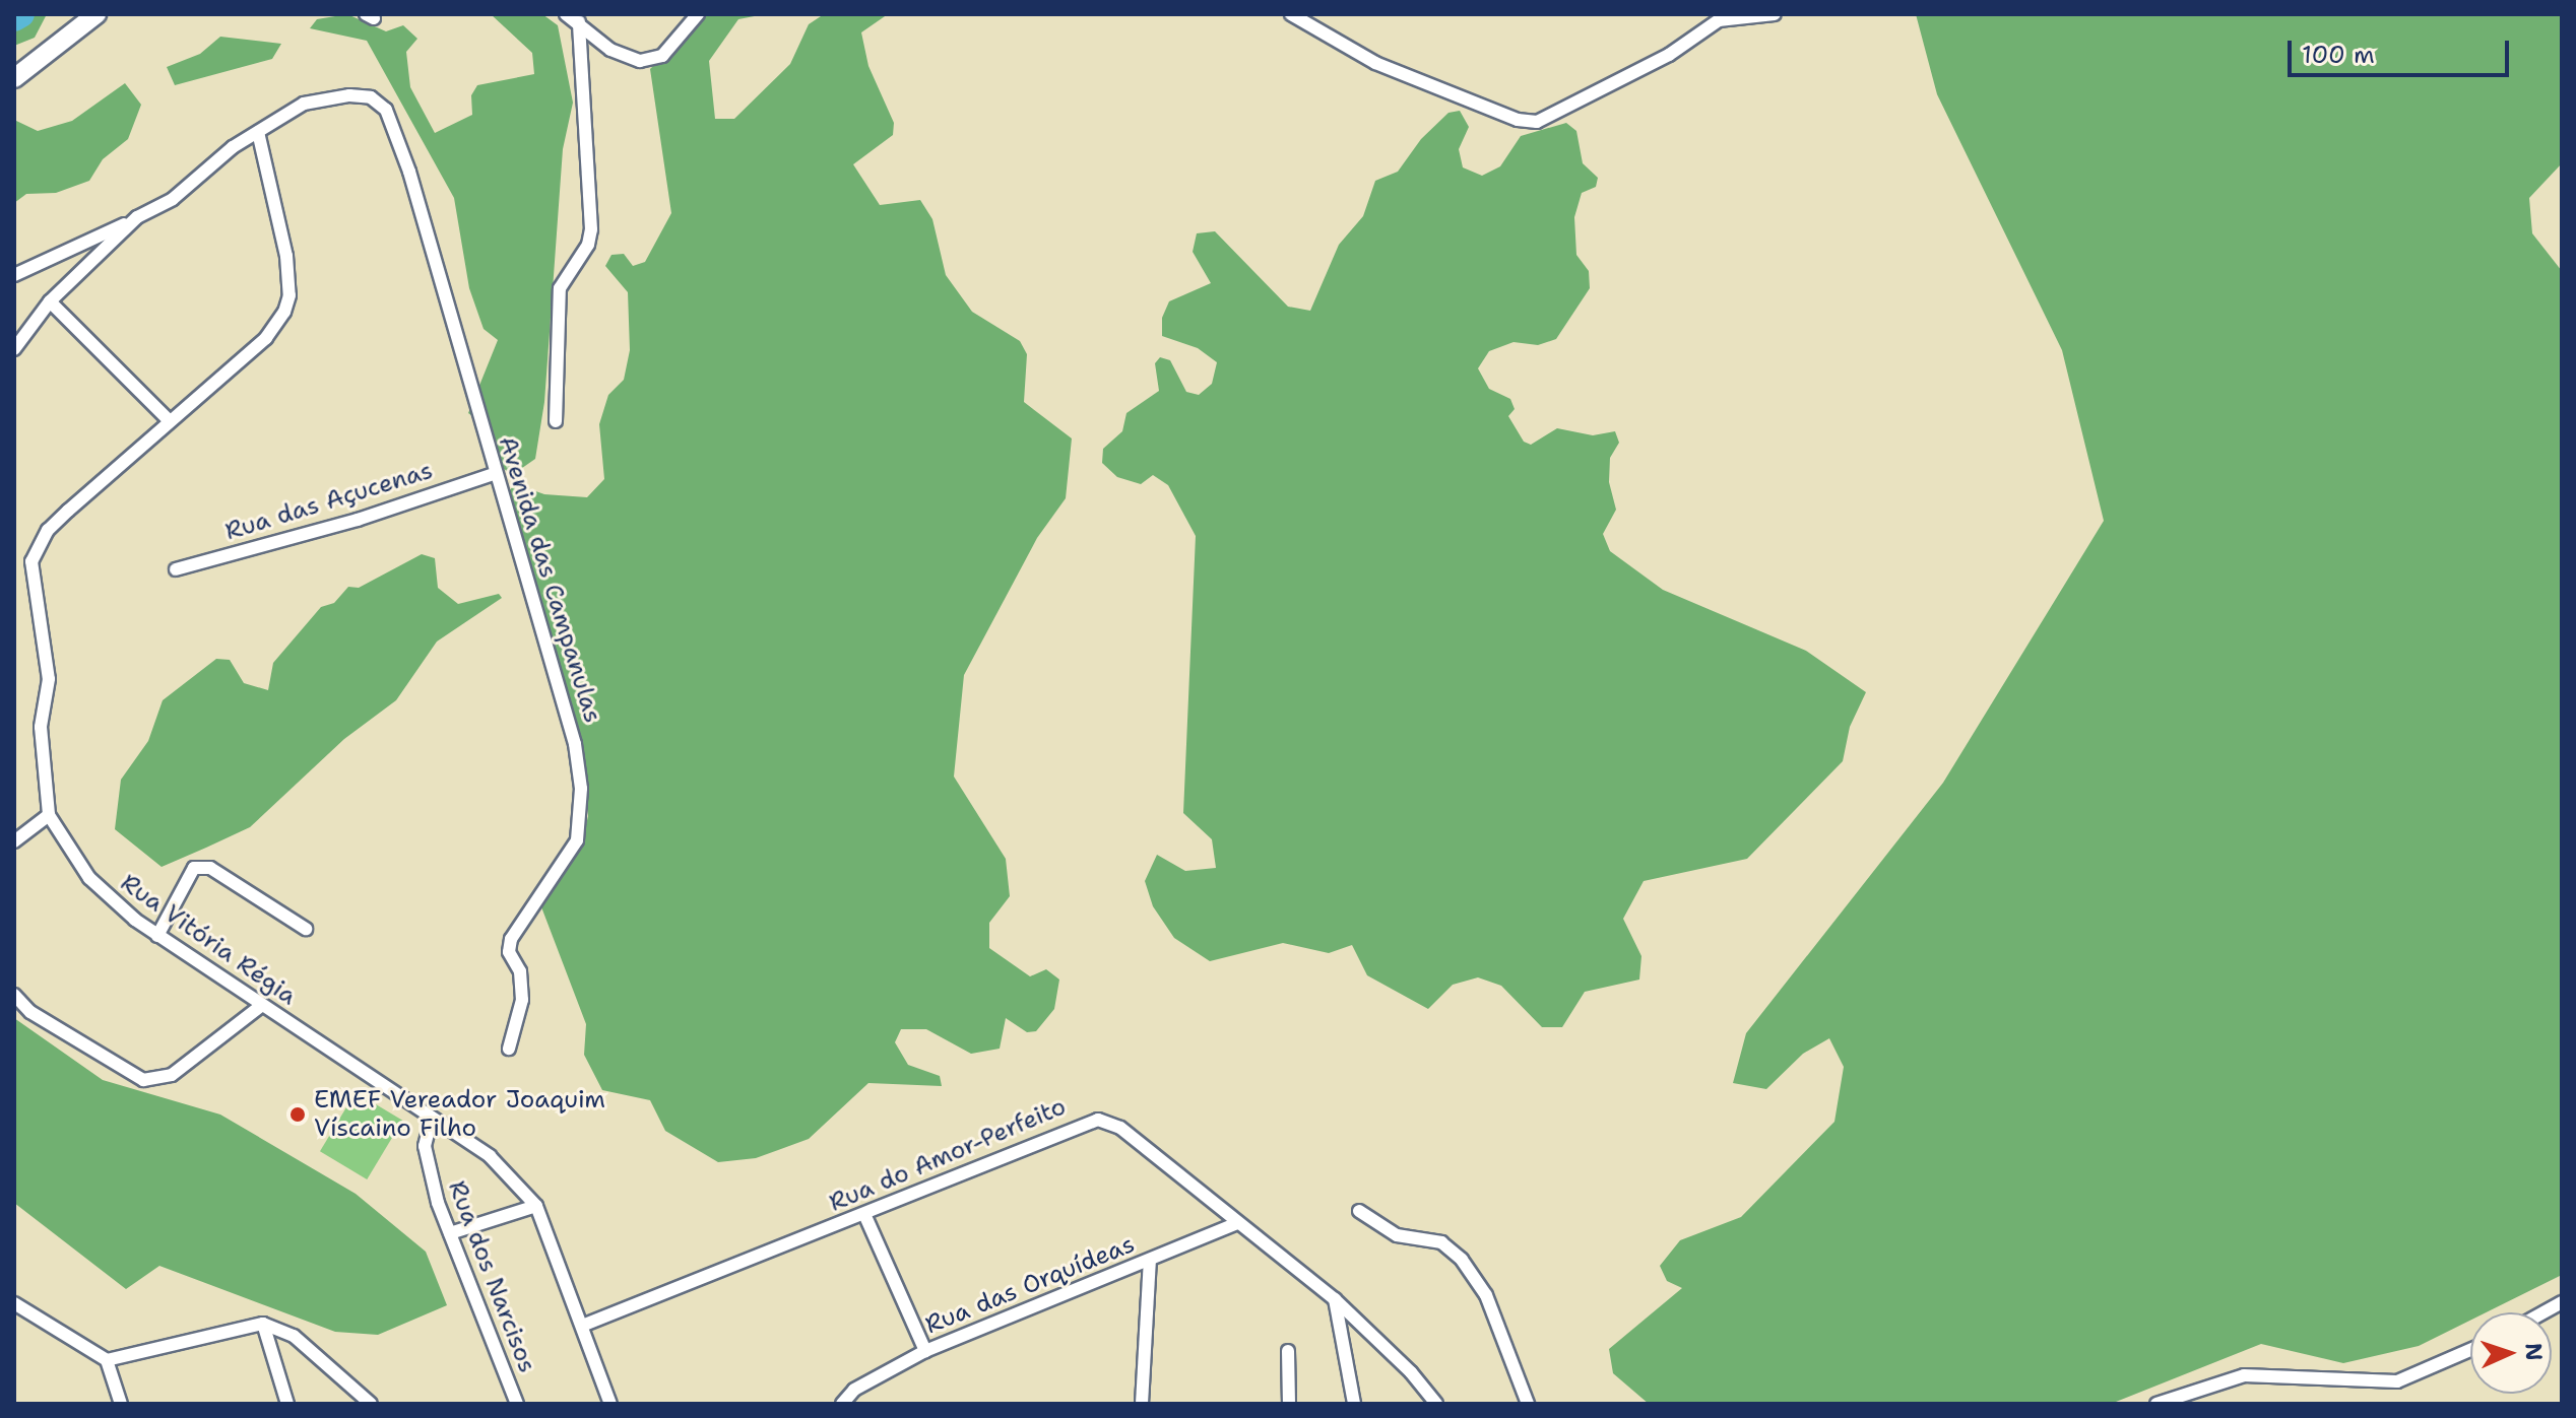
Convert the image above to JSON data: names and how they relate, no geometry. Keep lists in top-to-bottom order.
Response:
{
  "streets": {
    "street": [
      "Rua das Açucenas",
      "Avenida das Campanulas",
      "Rua Vitória Régia",
      "Rua do Amor-Perfeito",
      "Rua dos Narcisos",
      "Rua das Orquídeas"
    ]
  },
  "crossings": [
    ["Rua das Açucenas", "Avenida das Campanulas"],
    ["Rua Vitória Régia", "Rua dos Narcisos"],
    ["Rua do Amor-Perfeito", "Rua das Orquídeas"]
  ],
  "places": ["EMEF Vereador Joaquim Víscaino Filho"],
  "scale_bar": "100 m",
  "north": "right"
}
